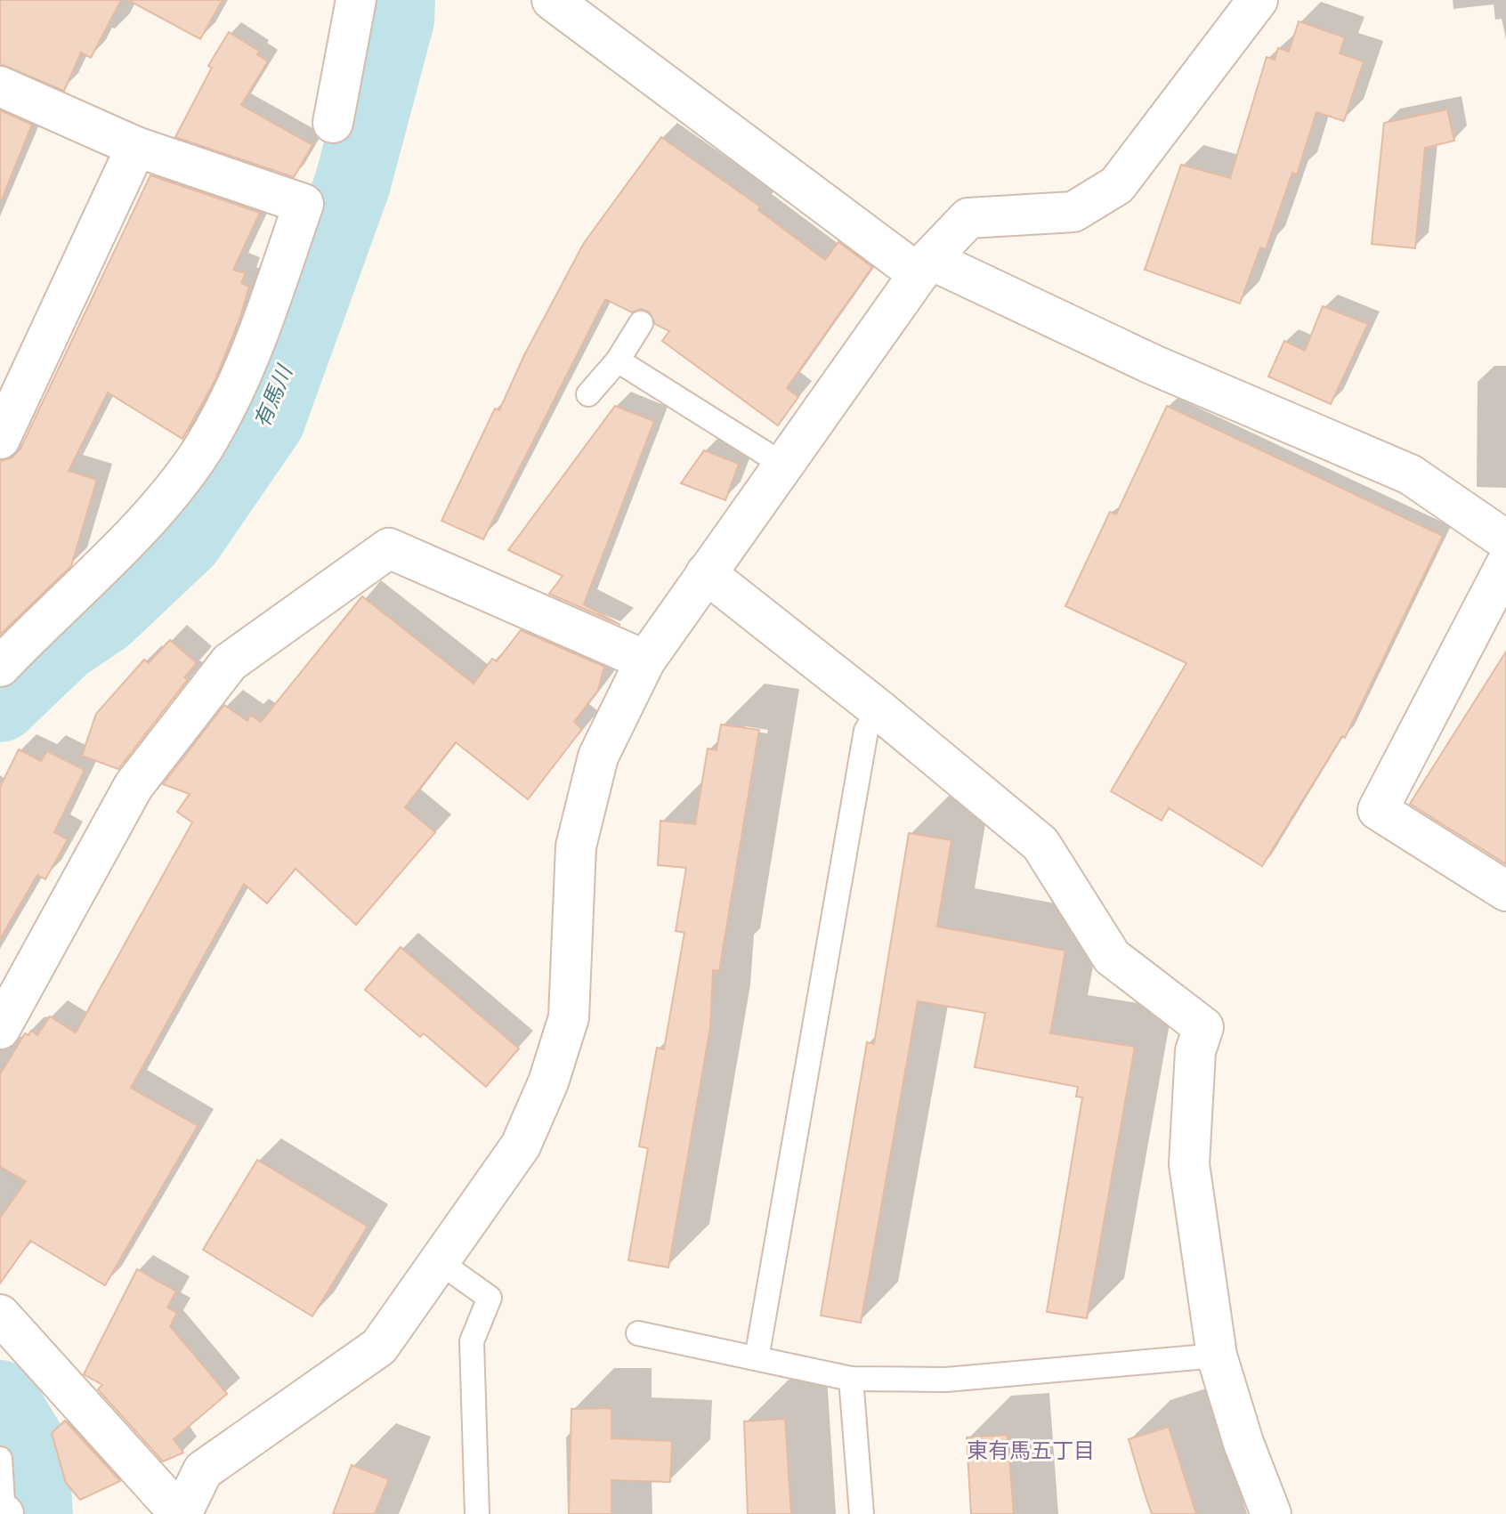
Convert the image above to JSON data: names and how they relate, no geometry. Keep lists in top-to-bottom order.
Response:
{
  "districts": ["東有馬五丁目"],
  "water": ["有馬川"]
}
